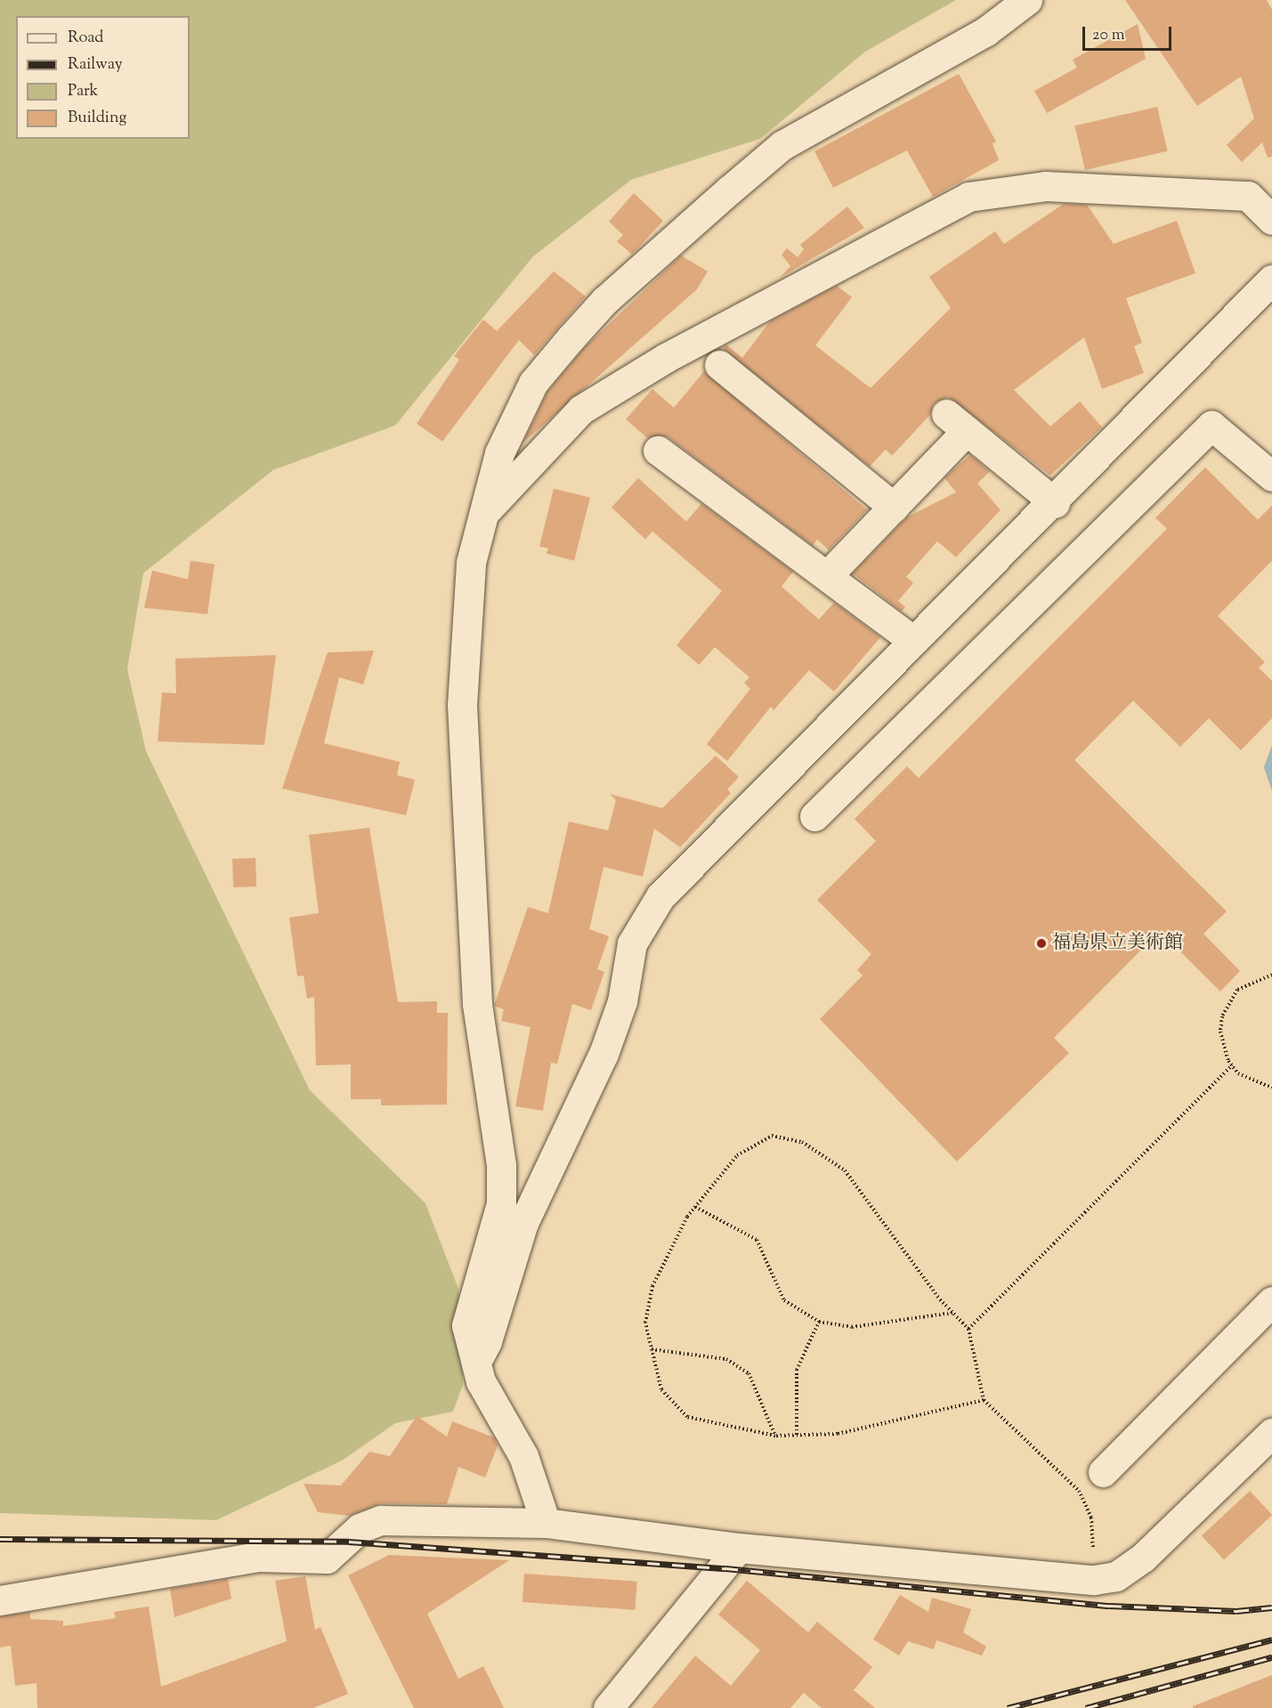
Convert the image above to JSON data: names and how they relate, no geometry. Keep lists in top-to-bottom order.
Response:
{
  "places": ["福島県立美術館"],
  "legend": [
    "Road",
    "Railway",
    "Park",
    "Building"
  ],
  "scale_bar": "20 m"
}
